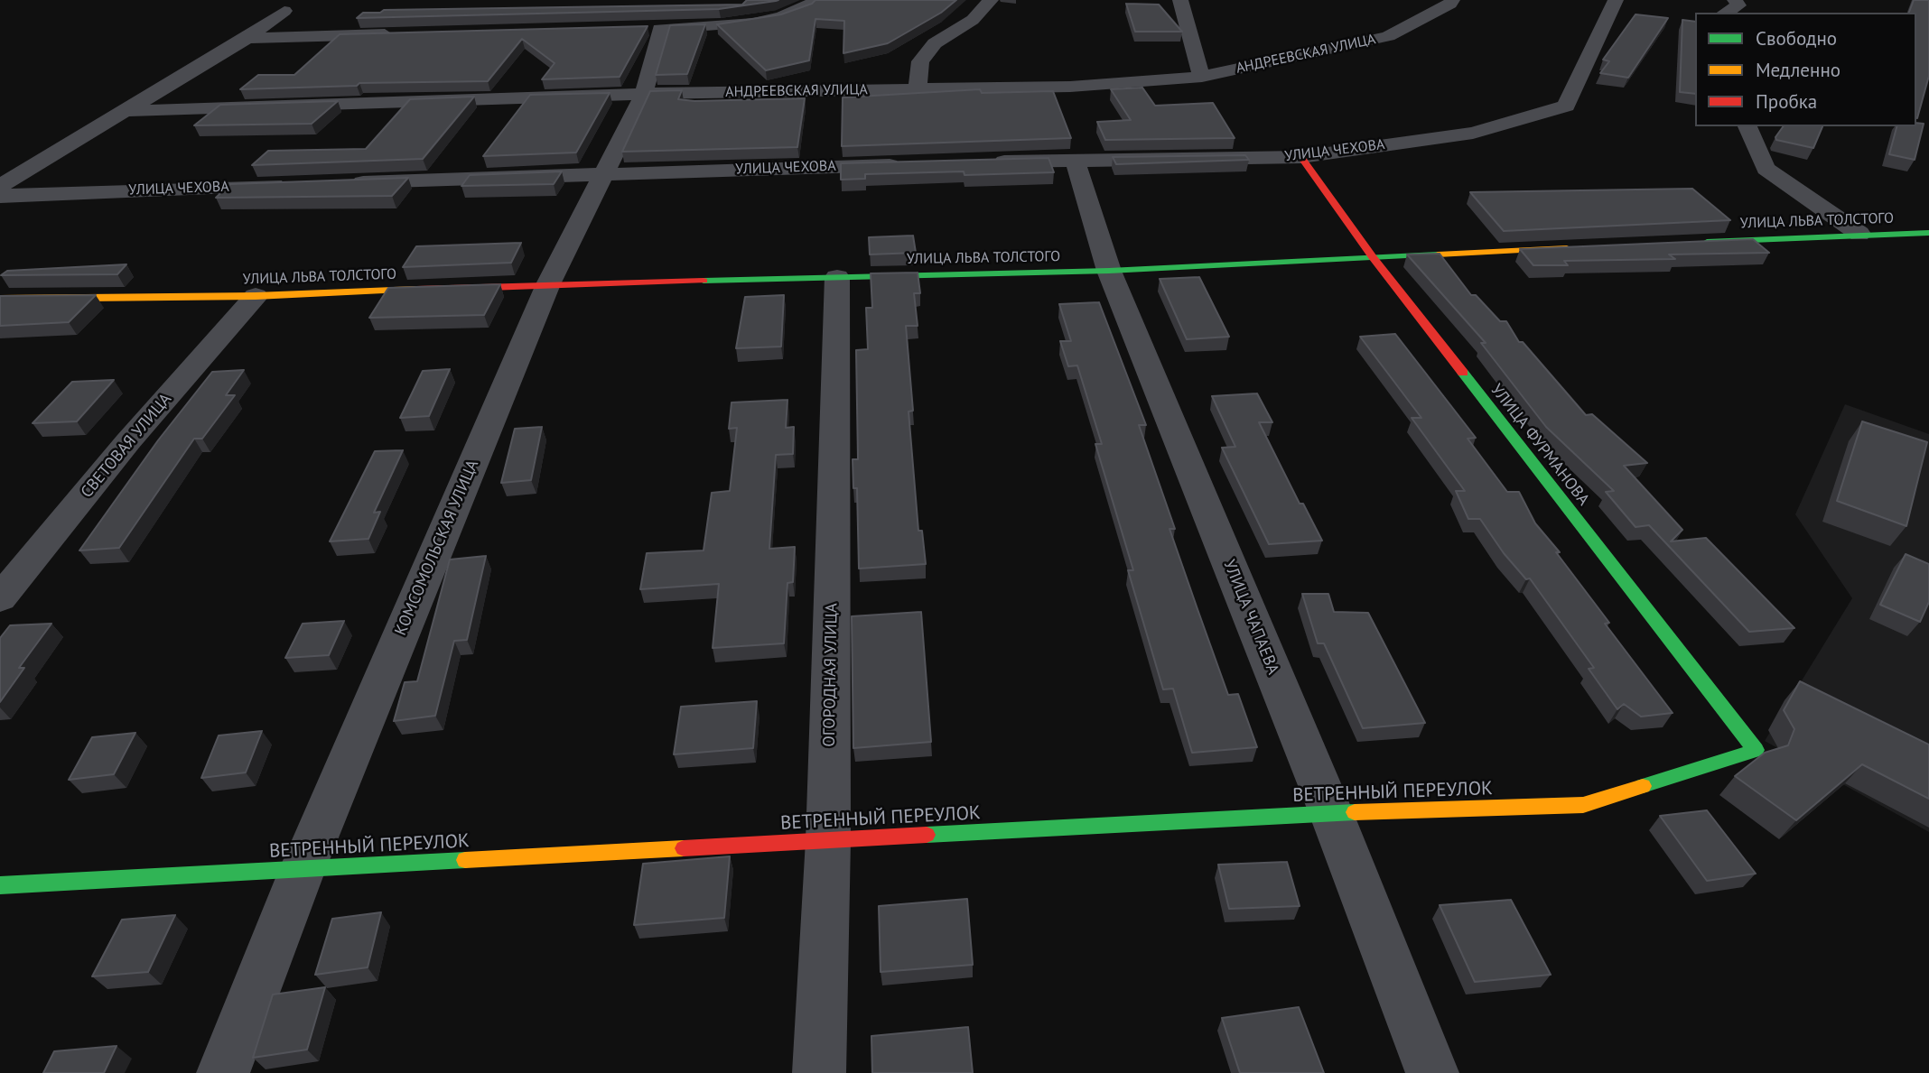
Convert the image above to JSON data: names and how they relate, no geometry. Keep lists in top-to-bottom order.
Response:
{
  "streets": {
    "street": [
      "АНДРЕЕВСКАЯ УЛИЦА",
      "УЛИЦА ЧЕХОВА",
      "УЛИЦА ЛЬВА ТОЛСТОГО",
      "УЛИЦА ФУРМАНОВА",
      "СВЕТОВАЯ УЛИЦА",
      "КОМСОМОЛЬСКАЯ УЛИЦА",
      "УЛИЦА ЧАПАЕВА",
      "ОГОРОДНАЯ УЛИЦА",
      "ВЕТРЕННЫЙ ПЕРЕУЛОК"
    ]
  },
  "crossings": [
    ["АНДРЕЕВСКАЯ УЛИЦА", "КОМСОМОЛЬСКАЯ УЛИЦА"],
    ["УЛИЦА ЧЕХОВА", "УЛИЦА ФУРМАНОВА"],
    ["УЛИЦА ЧЕХОВА", "КОМСОМОЛЬСКАЯ УЛИЦА"],
    ["УЛИЦА ЧЕХОВА", "УЛИЦА ЧАПАЕВА"],
    ["УЛИЦА ЛЬВА ТОЛСТОГО", "УЛИЦА ФУРМАНОВА"],
    ["УЛИЦА ЛЬВА ТОЛСТОГО", "СВЕТОВАЯ УЛИЦА"],
    ["УЛИЦА ЛЬВА ТОЛСТОГО", "КОМСОМОЛЬСКАЯ УЛИЦА"],
    ["УЛИЦА ЛЬВА ТОЛСТОГО", "УЛИЦА ЧАПАЕВА"],
    ["УЛИЦА ЛЬВА ТОЛСТОГО", "ОГОРОДНАЯ УЛИЦА"],
    ["УЛИЦА ФУРМАНОВА", "ВЕТРЕННЫЙ ПЕРЕУЛОК"],
    ["КОМСОМОЛЬСКАЯ УЛИЦА", "ВЕТРЕННЫЙ ПЕРЕУЛОК"],
    ["УЛИЦА ЧАПАЕВА", "ВЕТРЕННЫЙ ПЕРЕУЛОК"],
    ["ОГОРОДНАЯ УЛИЦА", "ВЕТРЕННЫЙ ПЕРЕУЛОК"]
  ],
  "legend": ["Свободно", "Медленно", "Пробка"]
}
